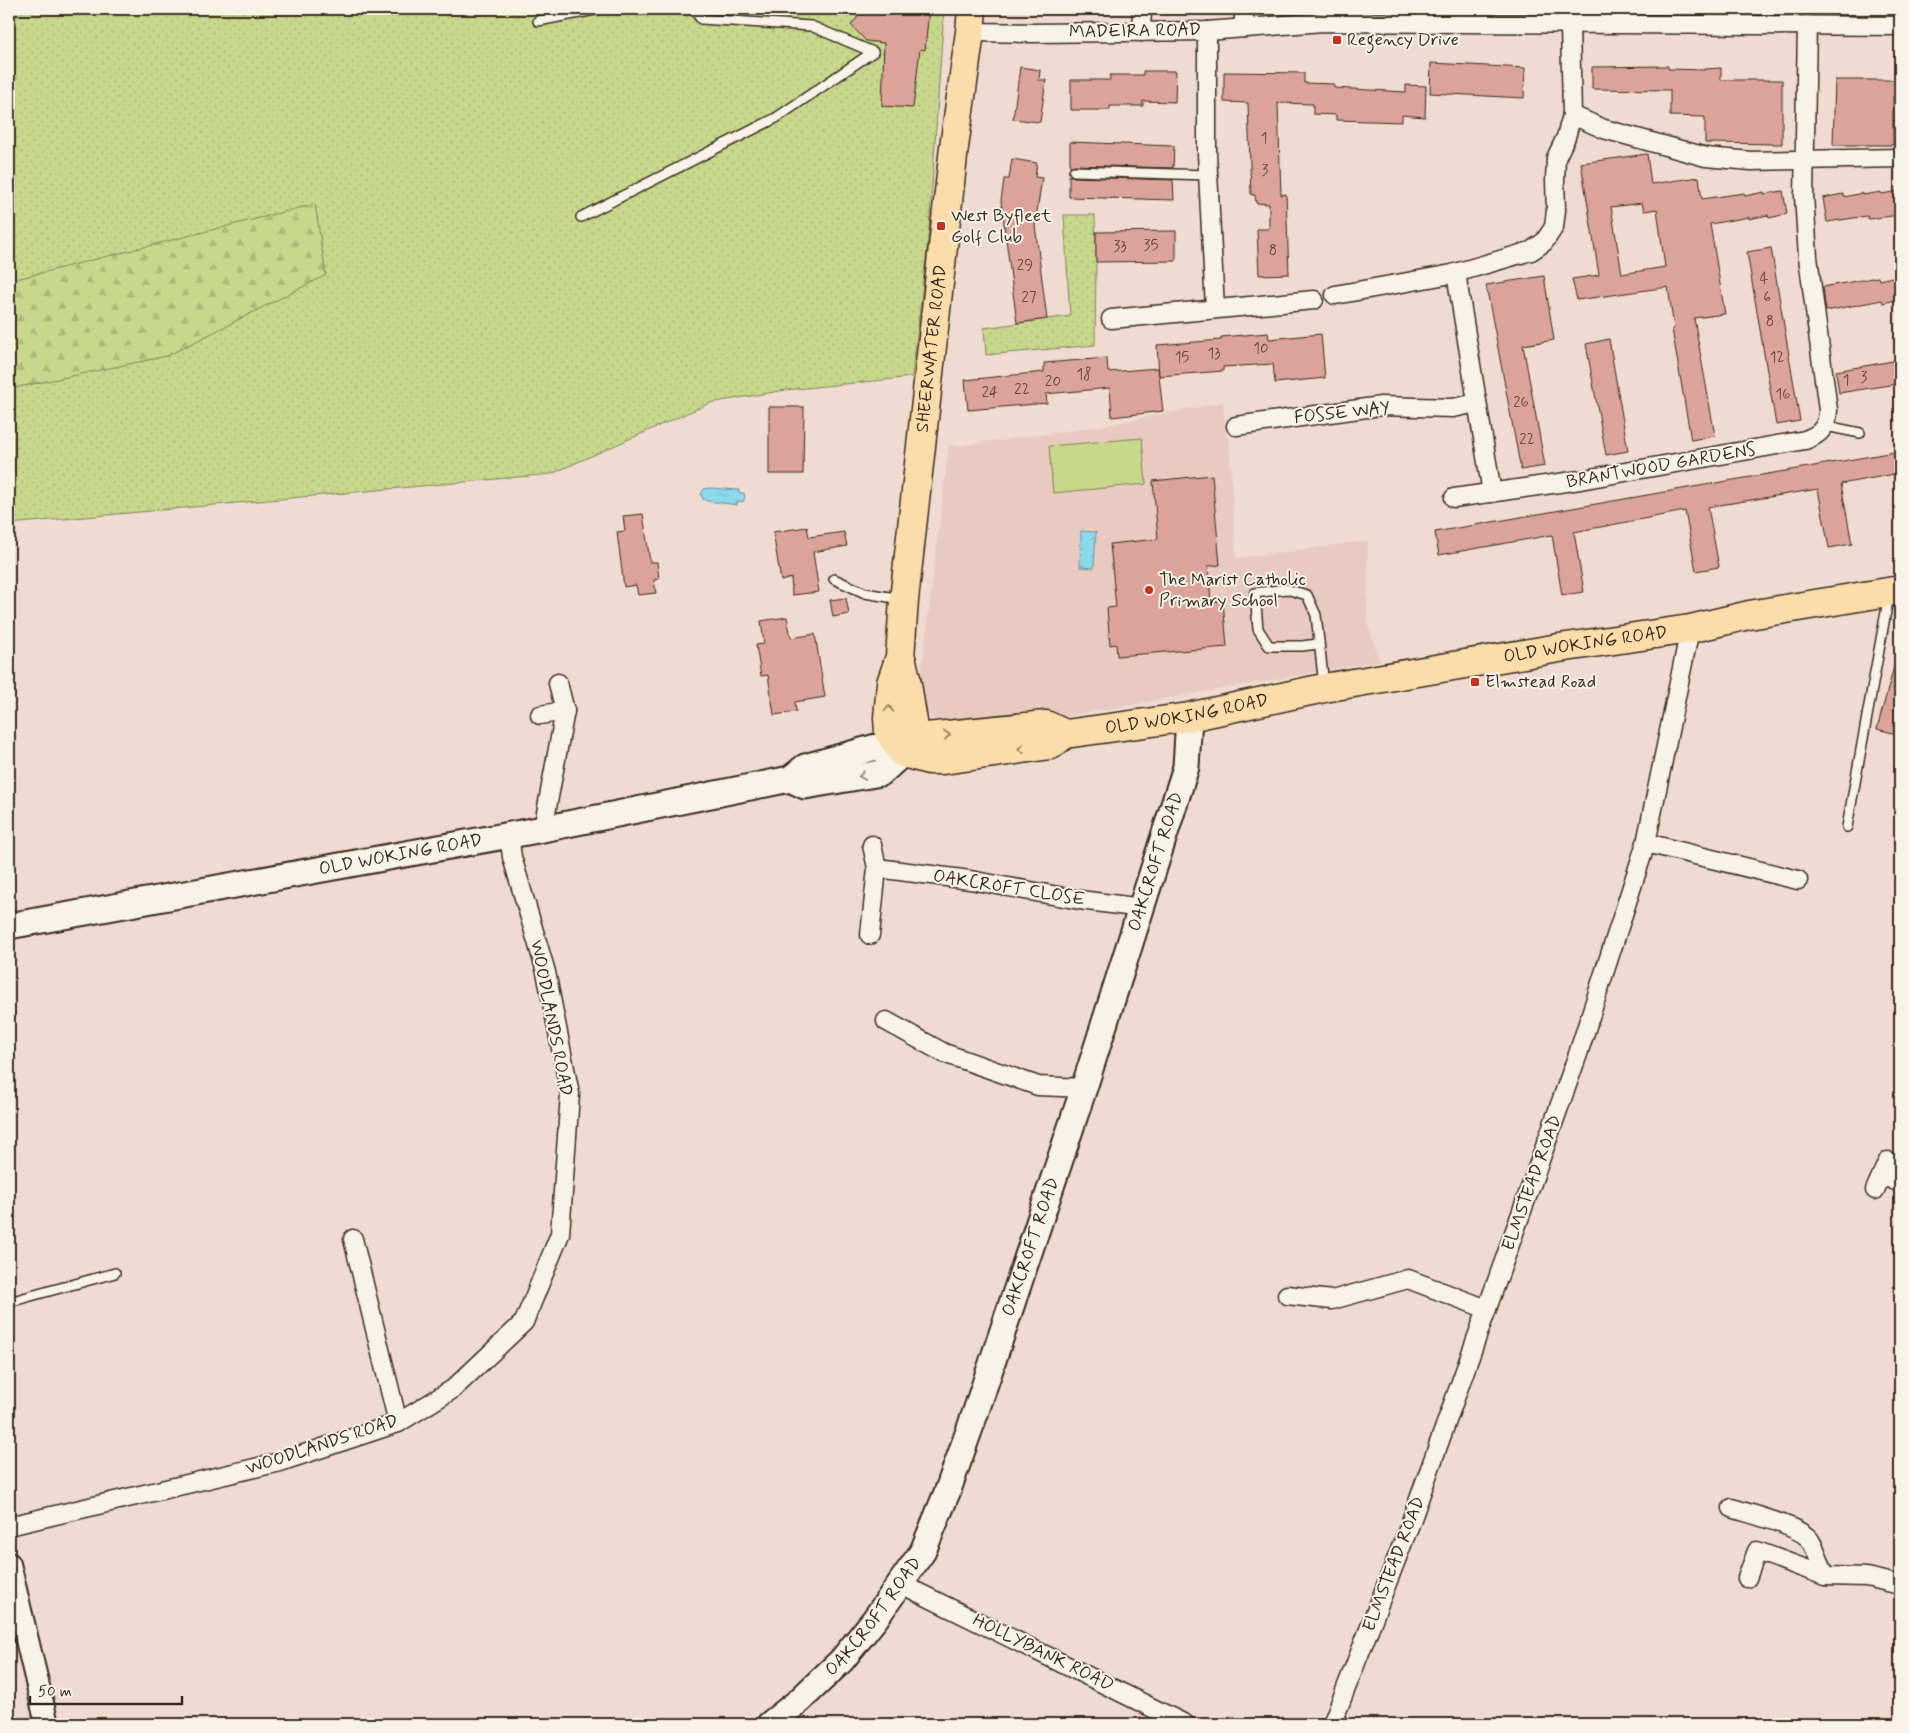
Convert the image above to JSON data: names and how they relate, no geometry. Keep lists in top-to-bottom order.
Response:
{
  "streets": {
    "main road": ["SHEERWATER ROAD", "OLD WOKING ROAD", "OAKCROFT ROAD"],
    "street": [
      "MADEIRA ROAD",
      "FOSSE WAY",
      "BRANTWOOD GARDENS",
      "OAKCROFT CLOSE",
      "WOODLANDS ROAD",
      "ELMSTEAD ROAD",
      "HOLLYBANK ROAD"
    ]
  },
  "crossings": [
    ["MADEIRA ROAD", "SHEERWATER ROAD"],
    ["SHEERWATER ROAD", "OLD WOKING ROAD"],
    ["OLD WOKING ROAD", "OAKCROFT ROAD"],
    ["OLD WOKING ROAD", "WOODLANDS ROAD"],
    ["OLD WOKING ROAD", "ELMSTEAD ROAD"],
    ["OAKCROFT ROAD", "OAKCROFT CLOSE"],
    ["OAKCROFT ROAD", "HOLLYBANK ROAD"]
  ],
  "places": {
    "transit": ["Regency Drive", "West Byfleet Golf Club", "Elmstead Road"],
    "other": ["The Marist Catholic Primary School"]
  },
  "house_numbers": [
    "1",
    "3",
    "35",
    "33",
    "8",
    "29",
    "4",
    "27",
    "6",
    "8",
    "10",
    "13",
    "15",
    "12",
    "18",
    "3",
    "1",
    "20",
    "22",
    "24",
    "16",
    "26",
    "22"
  ],
  "scale_bar": "50 m"
}
